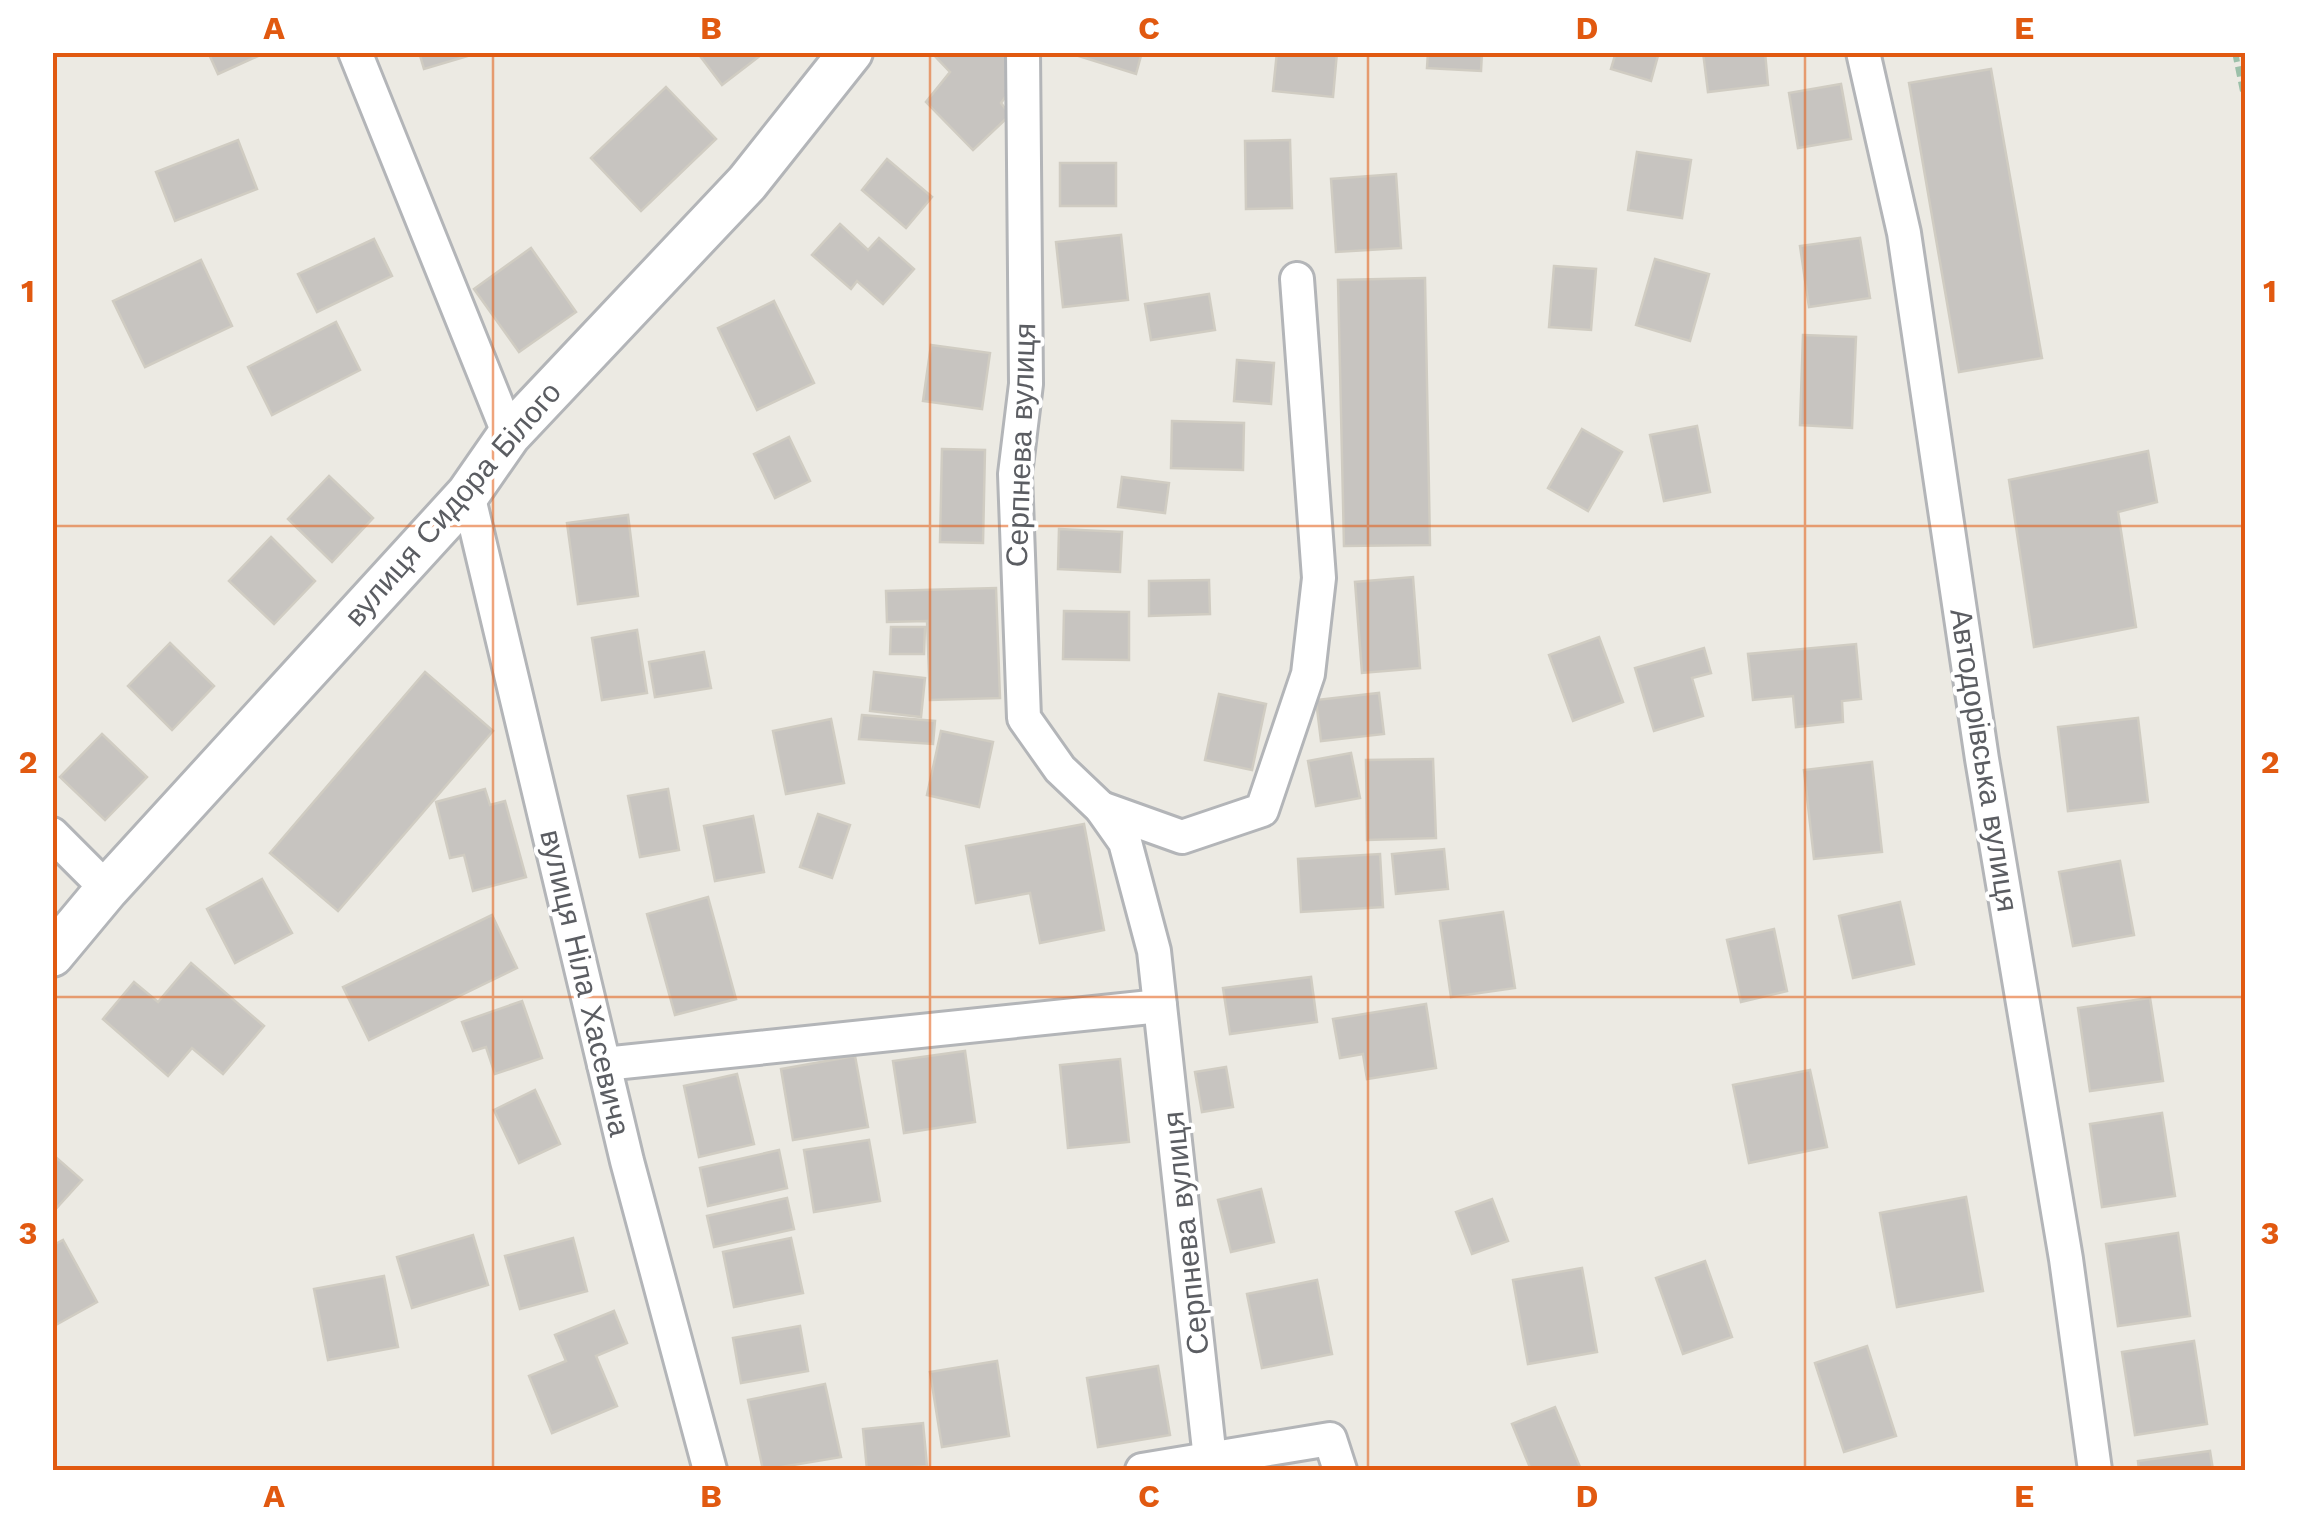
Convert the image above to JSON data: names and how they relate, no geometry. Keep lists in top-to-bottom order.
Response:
{
  "streets": {
    "street": [
      "Серпнева вулиця",
      "вулиця Сидора Білого",
      "Автодорівська вулиця",
      "вулиця Ніла Хасевича"
    ]
  },
  "crossings": [
    ["вулиця Сидора Білого", "вулиця Ніла Хасевича"]
  ],
  "grid": {
    "columns": [
      "A",
      "B",
      "C",
      "D",
      "E"
    ],
    "rows": ["1", "2", "3"]
  }
}
